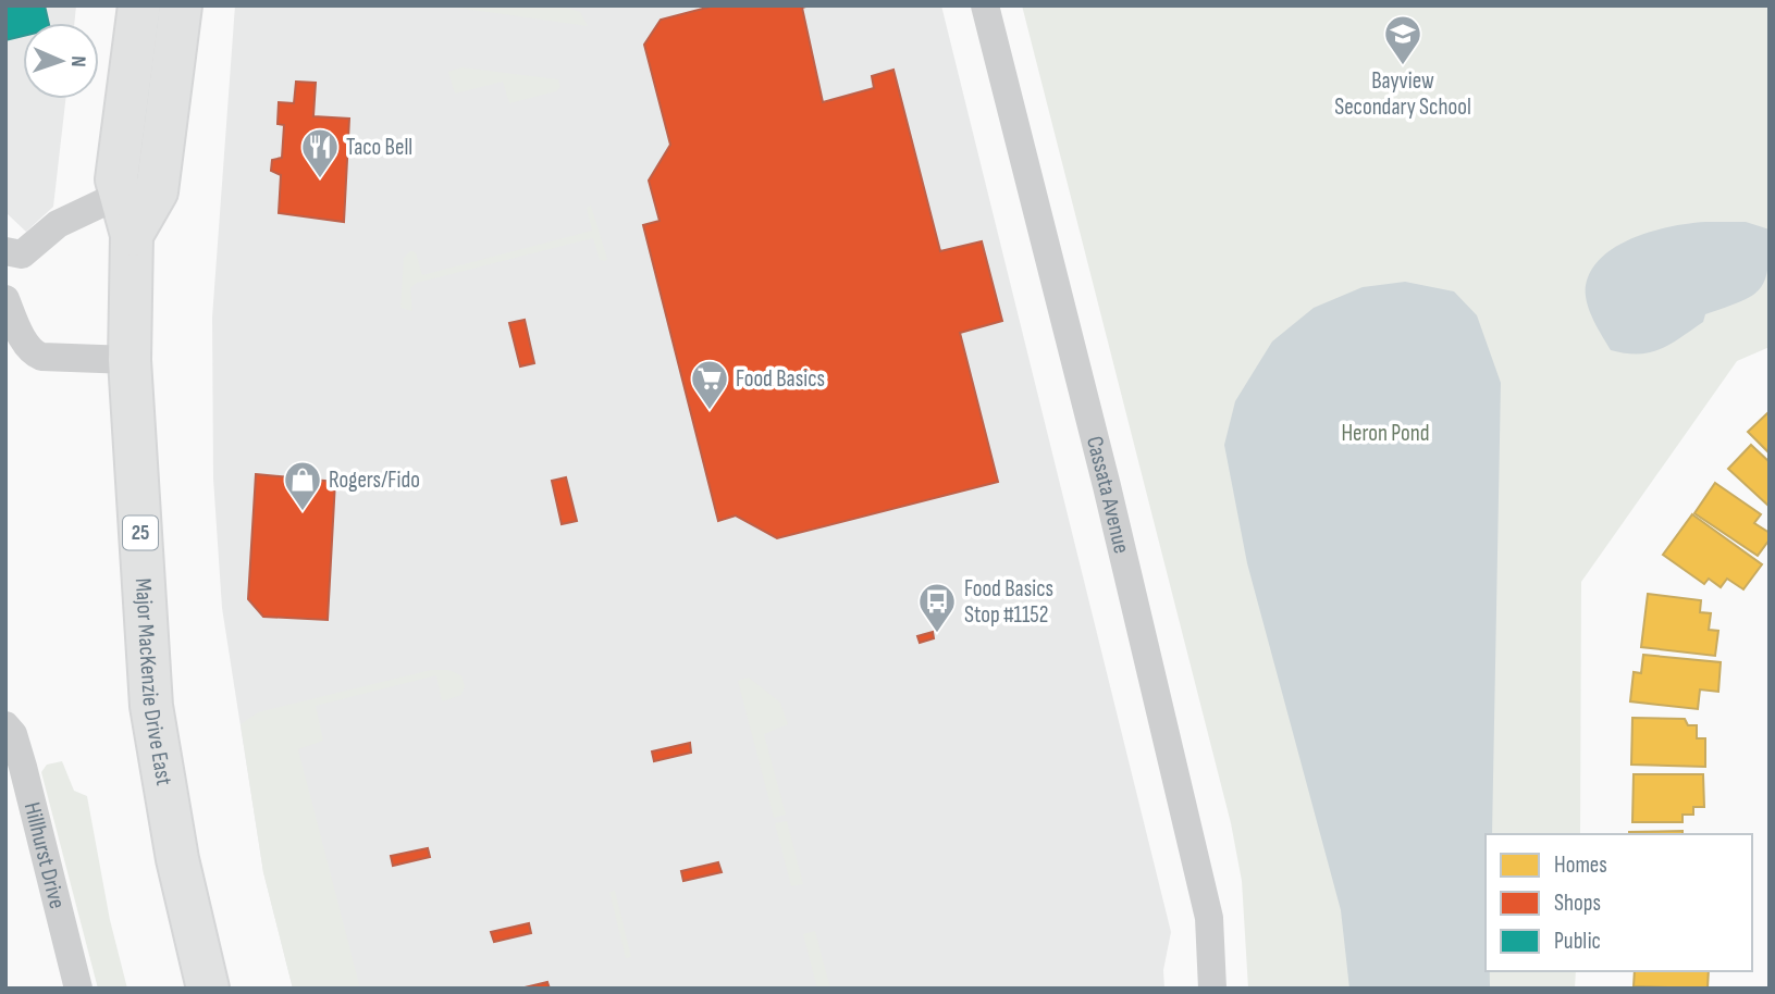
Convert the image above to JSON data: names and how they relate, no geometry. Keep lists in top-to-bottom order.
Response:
{
  "streets": {
    "main road": ["25", "Major MacKenzie Drive East"],
    "street": ["Cassata Avenue", "Hillhurst Drive"]
  },
  "parks": ["Heron Pond"],
  "places": {
    "school or university": ["Bayview Secondary School"],
    "restaurant": ["Taco Bell"],
    "supermarket": ["Food Basics"],
    "shop": ["Rogers/Fido"],
    "bus stop": ["Food Basics Stop #1152"]
  },
  "legend": ["Homes", "Shops", "Public"],
  "north": "right"
}
